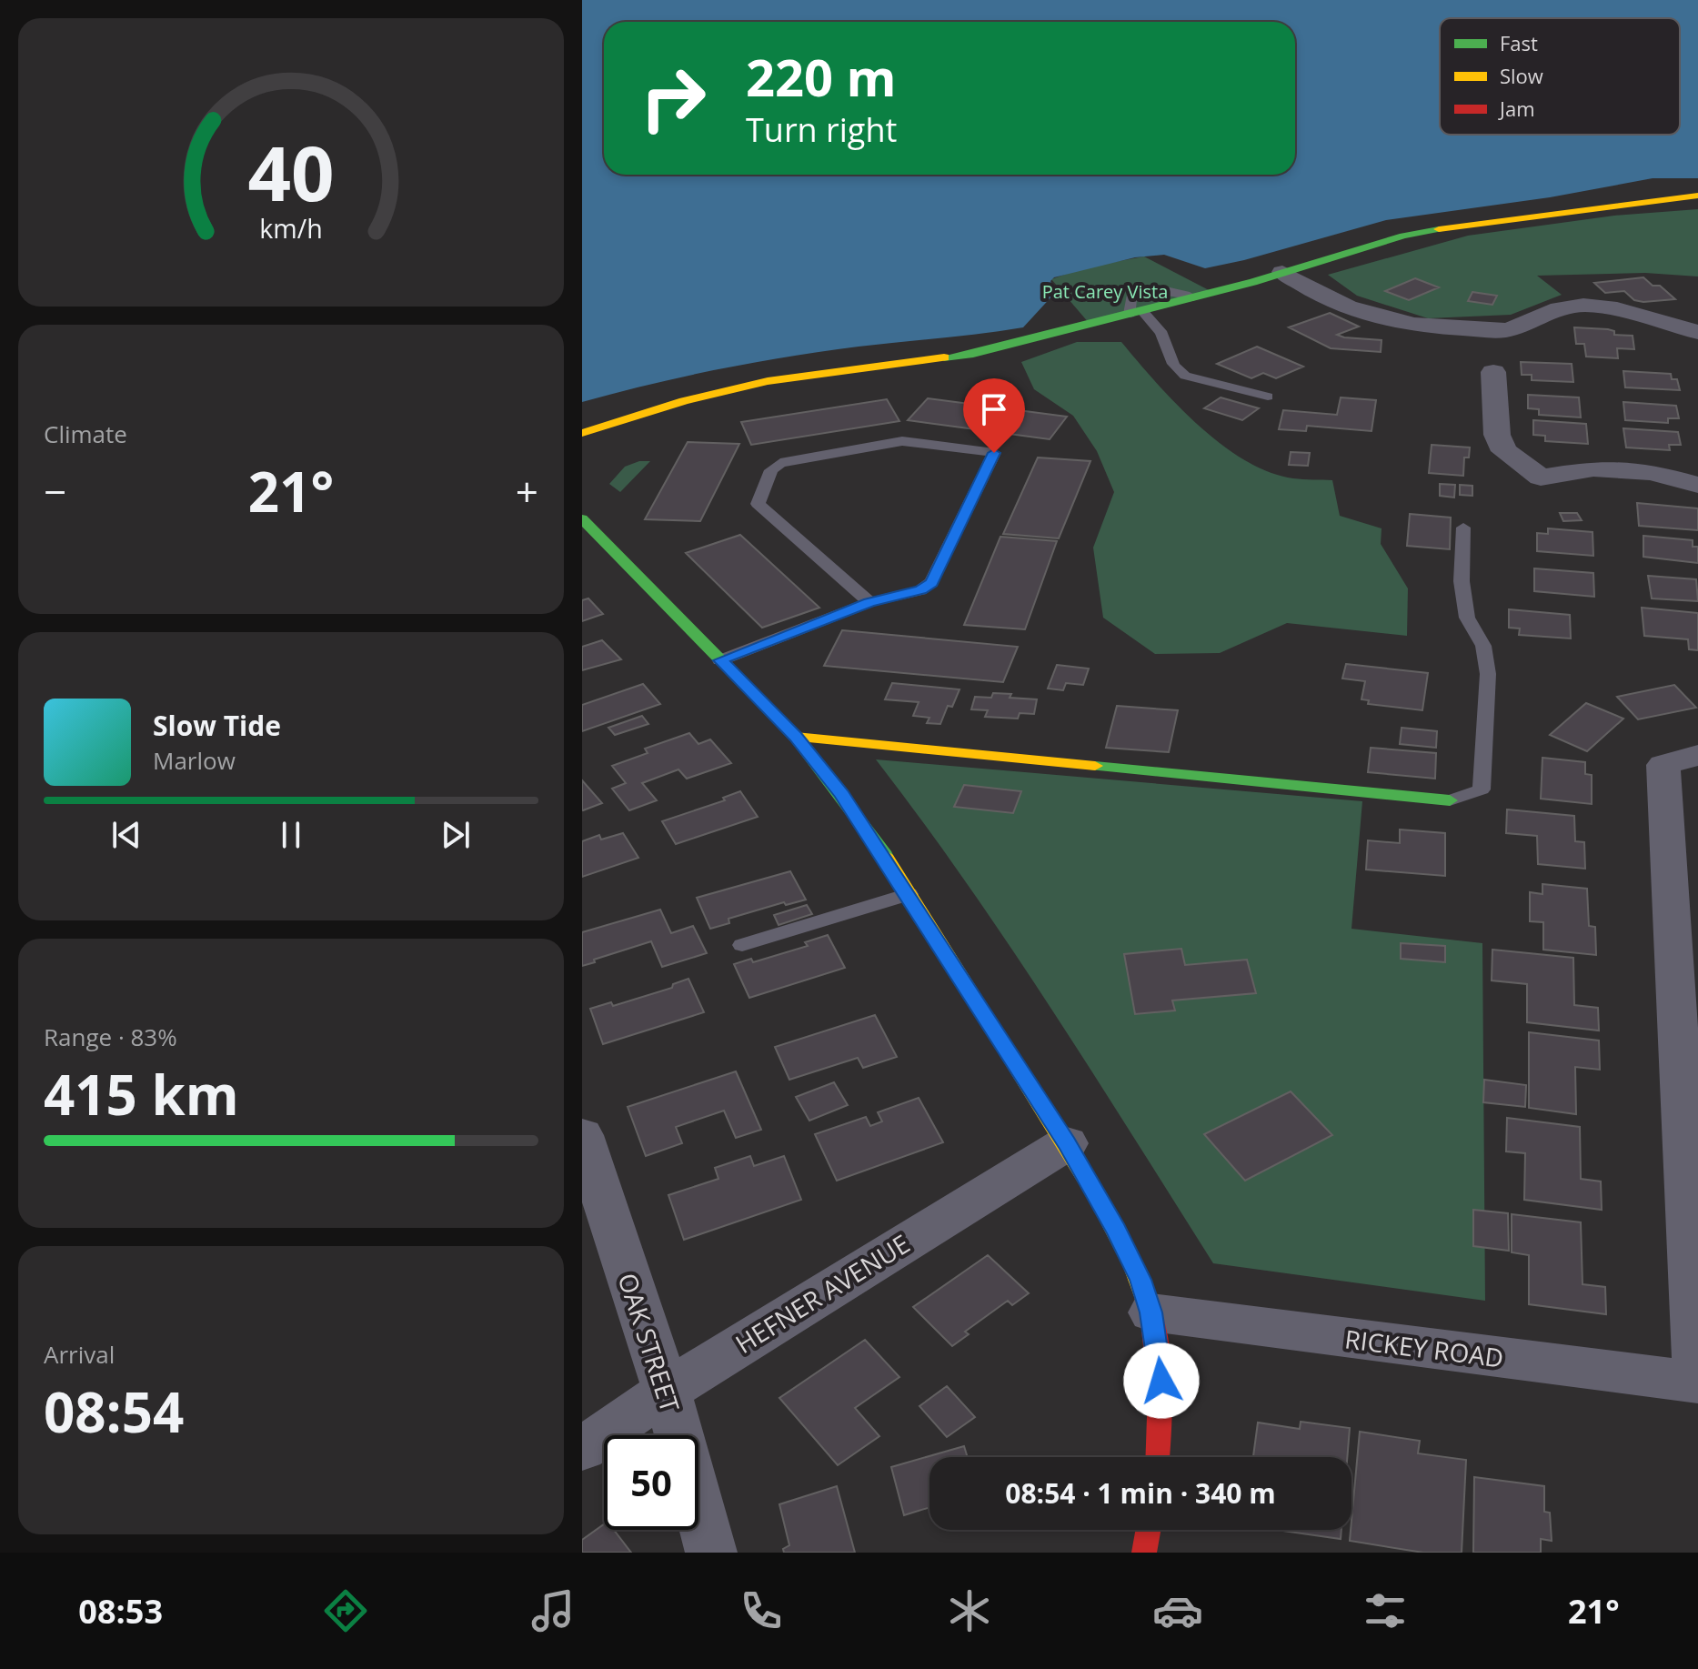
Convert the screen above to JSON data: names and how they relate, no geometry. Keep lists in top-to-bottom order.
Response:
{
  "streets": {
    "street": ["HEFNER AVENUE", "OAK STREET", "RICKEY ROAD"]
  },
  "crossings": [
    ["HEFNER AVENUE", "OAK STREET"]
  ],
  "parks": ["Pat Carey Vista"],
  "legend": ["Fast", "Slow", "Jam"],
  "page": {
    "turn": ["220 m", "Turn right"],
    "tile": [
      "Climate",
      ["Range · 83%", "415 km"],
      ["Arrival", "08:54"]
    ],
    "heat": ["−", "21°", "+"],
    "song": ["Slow Tide", "Marlow"],
    "limit": "50",
    "trip": "08:54 · 1 min · 340 m",
    "tabs": ["08:53", "21°"],
    "gauge": ["40", "km/h"]
  }
}
